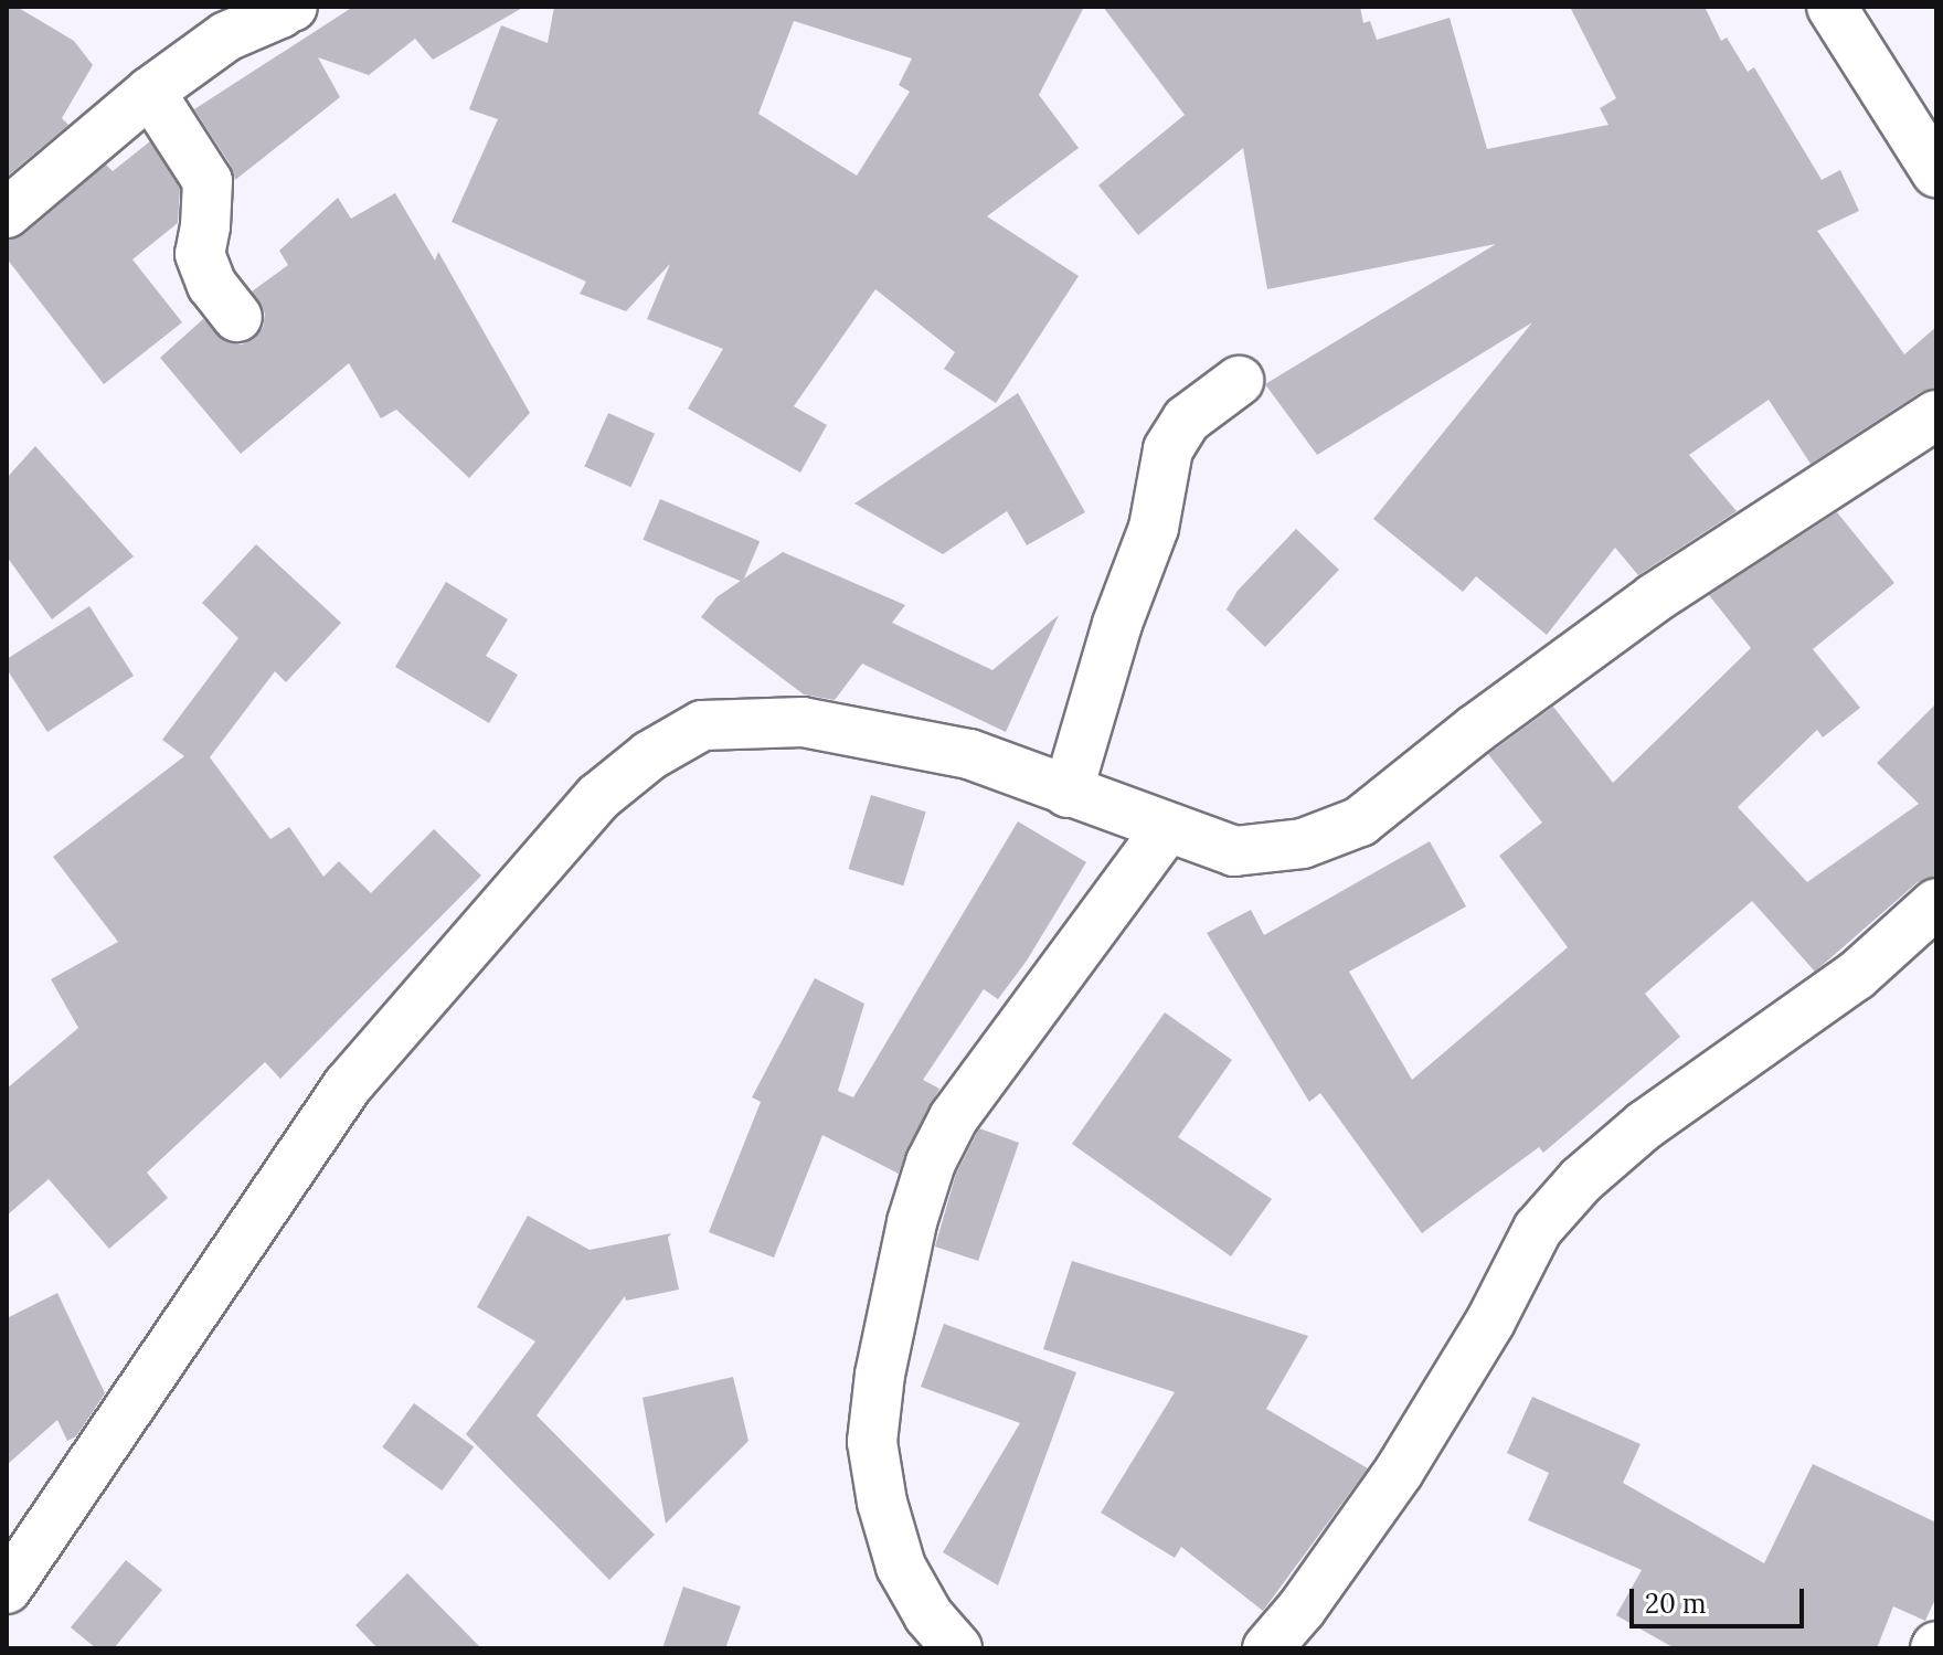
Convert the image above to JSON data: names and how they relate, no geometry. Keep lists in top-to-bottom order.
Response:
{
  "scale_bar": "20 m"
}
